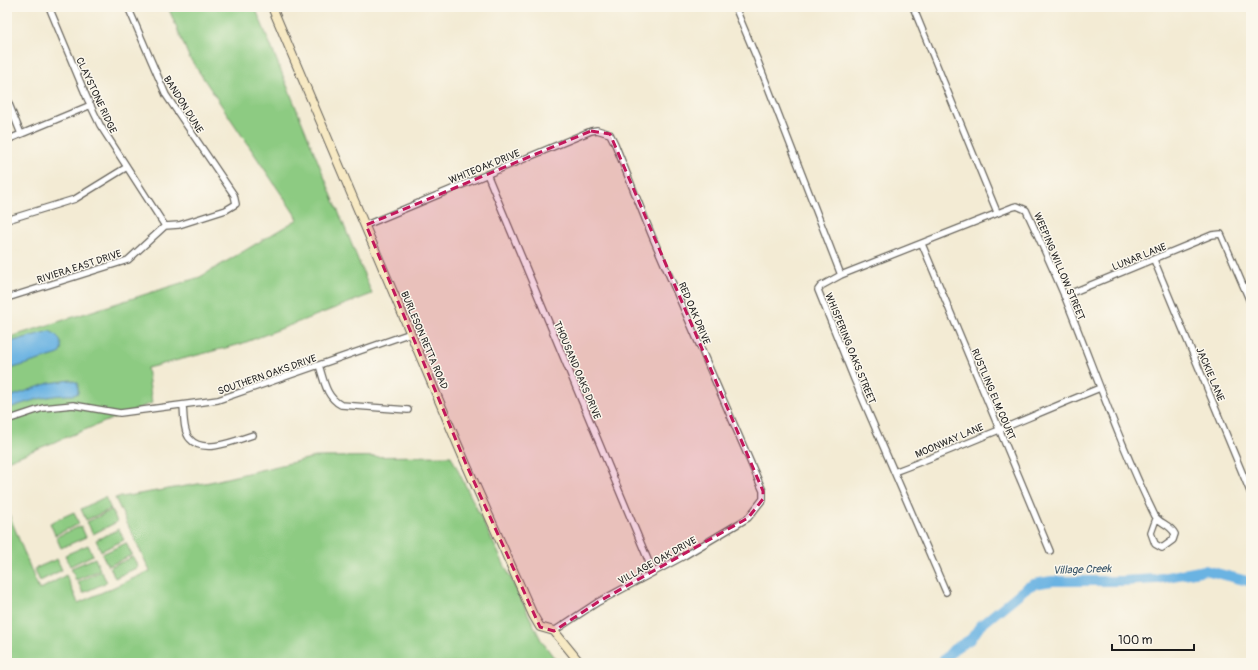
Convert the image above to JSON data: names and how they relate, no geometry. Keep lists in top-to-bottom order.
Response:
{
  "streets": {
    "street": [
      "CLAYSTONE RIDGE",
      "BANDON DUNE",
      "WHITEOAK DRIVE",
      "LUNAR LANE",
      "RIVIERA EAST DRIVE",
      "WEEPING WILLOW STREET",
      "RED OAK DRIVE",
      "BURLESON RETTA ROAD",
      "WHISPERING OAKS STREET",
      "THOUSAND OAKS DRIVE",
      "SOUTHERN OAKS DRIVE",
      "JACKIE LANE",
      "RUSTLING ELM COURT",
      "MOONWAY LANE",
      "VILLAGE OAK DRIVE"
    ]
  },
  "crossings": [
    ["CLAYSTONE RIDGE", "BANDON DUNE"],
    ["CLAYSTONE RIDGE", "RIVIERA EAST DRIVE"],
    ["BANDON DUNE", "RIVIERA EAST DRIVE"],
    ["WHITEOAK DRIVE", "RED OAK DRIVE"],
    ["WHITEOAK DRIVE", "BURLESON RETTA ROAD"],
    ["WHITEOAK DRIVE", "THOUSAND OAKS DRIVE"],
    ["LUNAR LANE", "WEEPING WILLOW STREET"],
    ["LUNAR LANE", "JACKIE LANE"],
    ["WEEPING WILLOW STREET", "MOONWAY LANE"],
    ["RED OAK DRIVE", "VILLAGE OAK DRIVE"],
    ["BURLESON RETTA ROAD", "SOUTHERN OAKS DRIVE"],
    ["BURLESON RETTA ROAD", "VILLAGE OAK DRIVE"],
    ["WHISPERING OAKS STREET", "MOONWAY LANE"],
    ["THOUSAND OAKS DRIVE", "VILLAGE OAK DRIVE"],
    ["RUSTLING ELM COURT", "MOONWAY LANE"]
  ],
  "water": ["Village Creek"],
  "scale_bar": "100 m"
}
